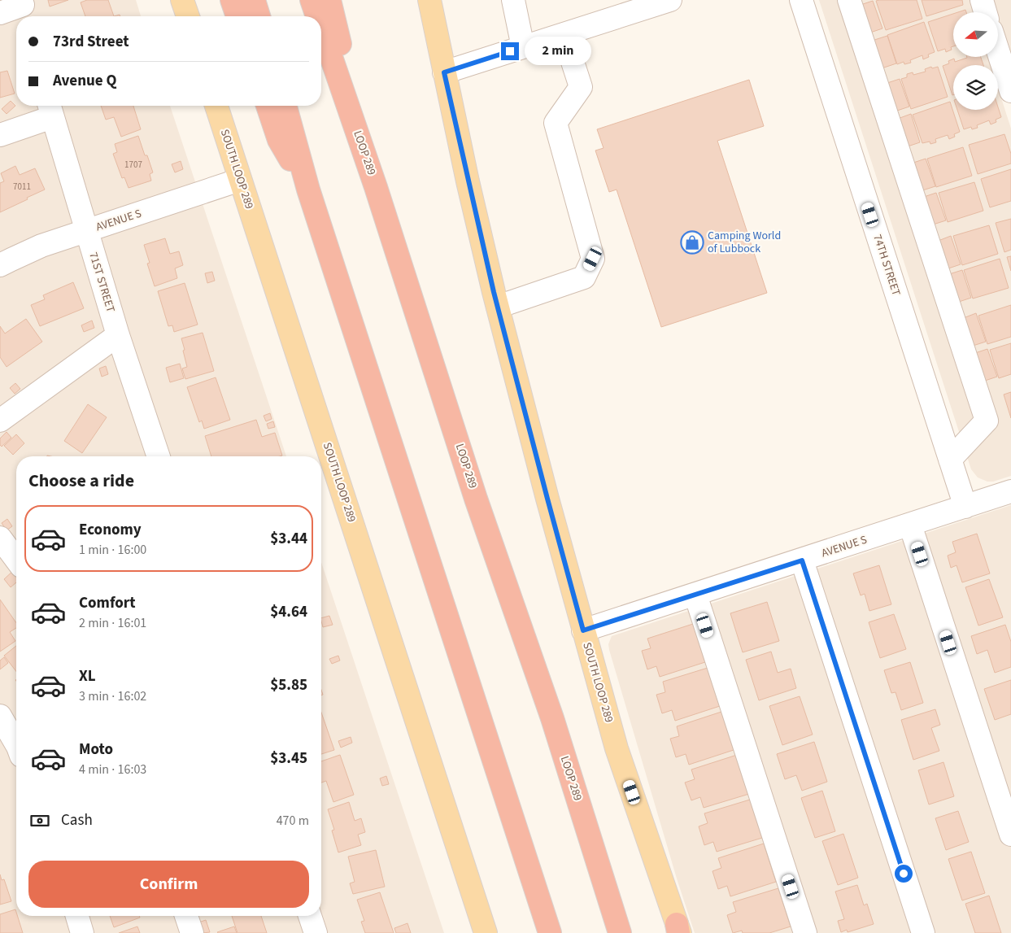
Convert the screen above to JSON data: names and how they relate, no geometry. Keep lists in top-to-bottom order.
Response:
{
  "streets": {
    "highway": ["LOOP 289"],
    "main road": ["SOUTH LOOP 289"],
    "street": ["AVENUE S", "74TH STREET", "71ST STREET"]
  },
  "crossings": [
    ["SOUTH LOOP 289", "AVENUE S"],
    ["AVENUE S", "74TH STREET"],
    ["AVENUE S", "71ST STREET"]
  ],
  "places": {
    "shop": ["Camping World of Lubbock"]
  },
  "house_numbers": ["1707", "7011"],
  "north": "left",
  "page": {
    "banner": ["73rd Street", "Avenue Q"],
    "bubble": "2 min",
    "heading": "Choose a ride",
    "list": [
      {
        "name": "Economy",
        "note": "1 min · 16:00",
        "value": "$3.44"
      },
      {
        "name": "Comfort",
        "note": "2 min · 16:01",
        "value": "$4.64"
      },
      {
        "name": "XL",
        "note": "3 min · 16:02",
        "value": "$5.85"
      },
      {
        "name": "Moto",
        "note": "4 min · 16:03",
        "value": "$3.45"
      }
    ],
    "pay": ["Cash", "470 m"],
    "buttons": "Confirm"
  }
}
